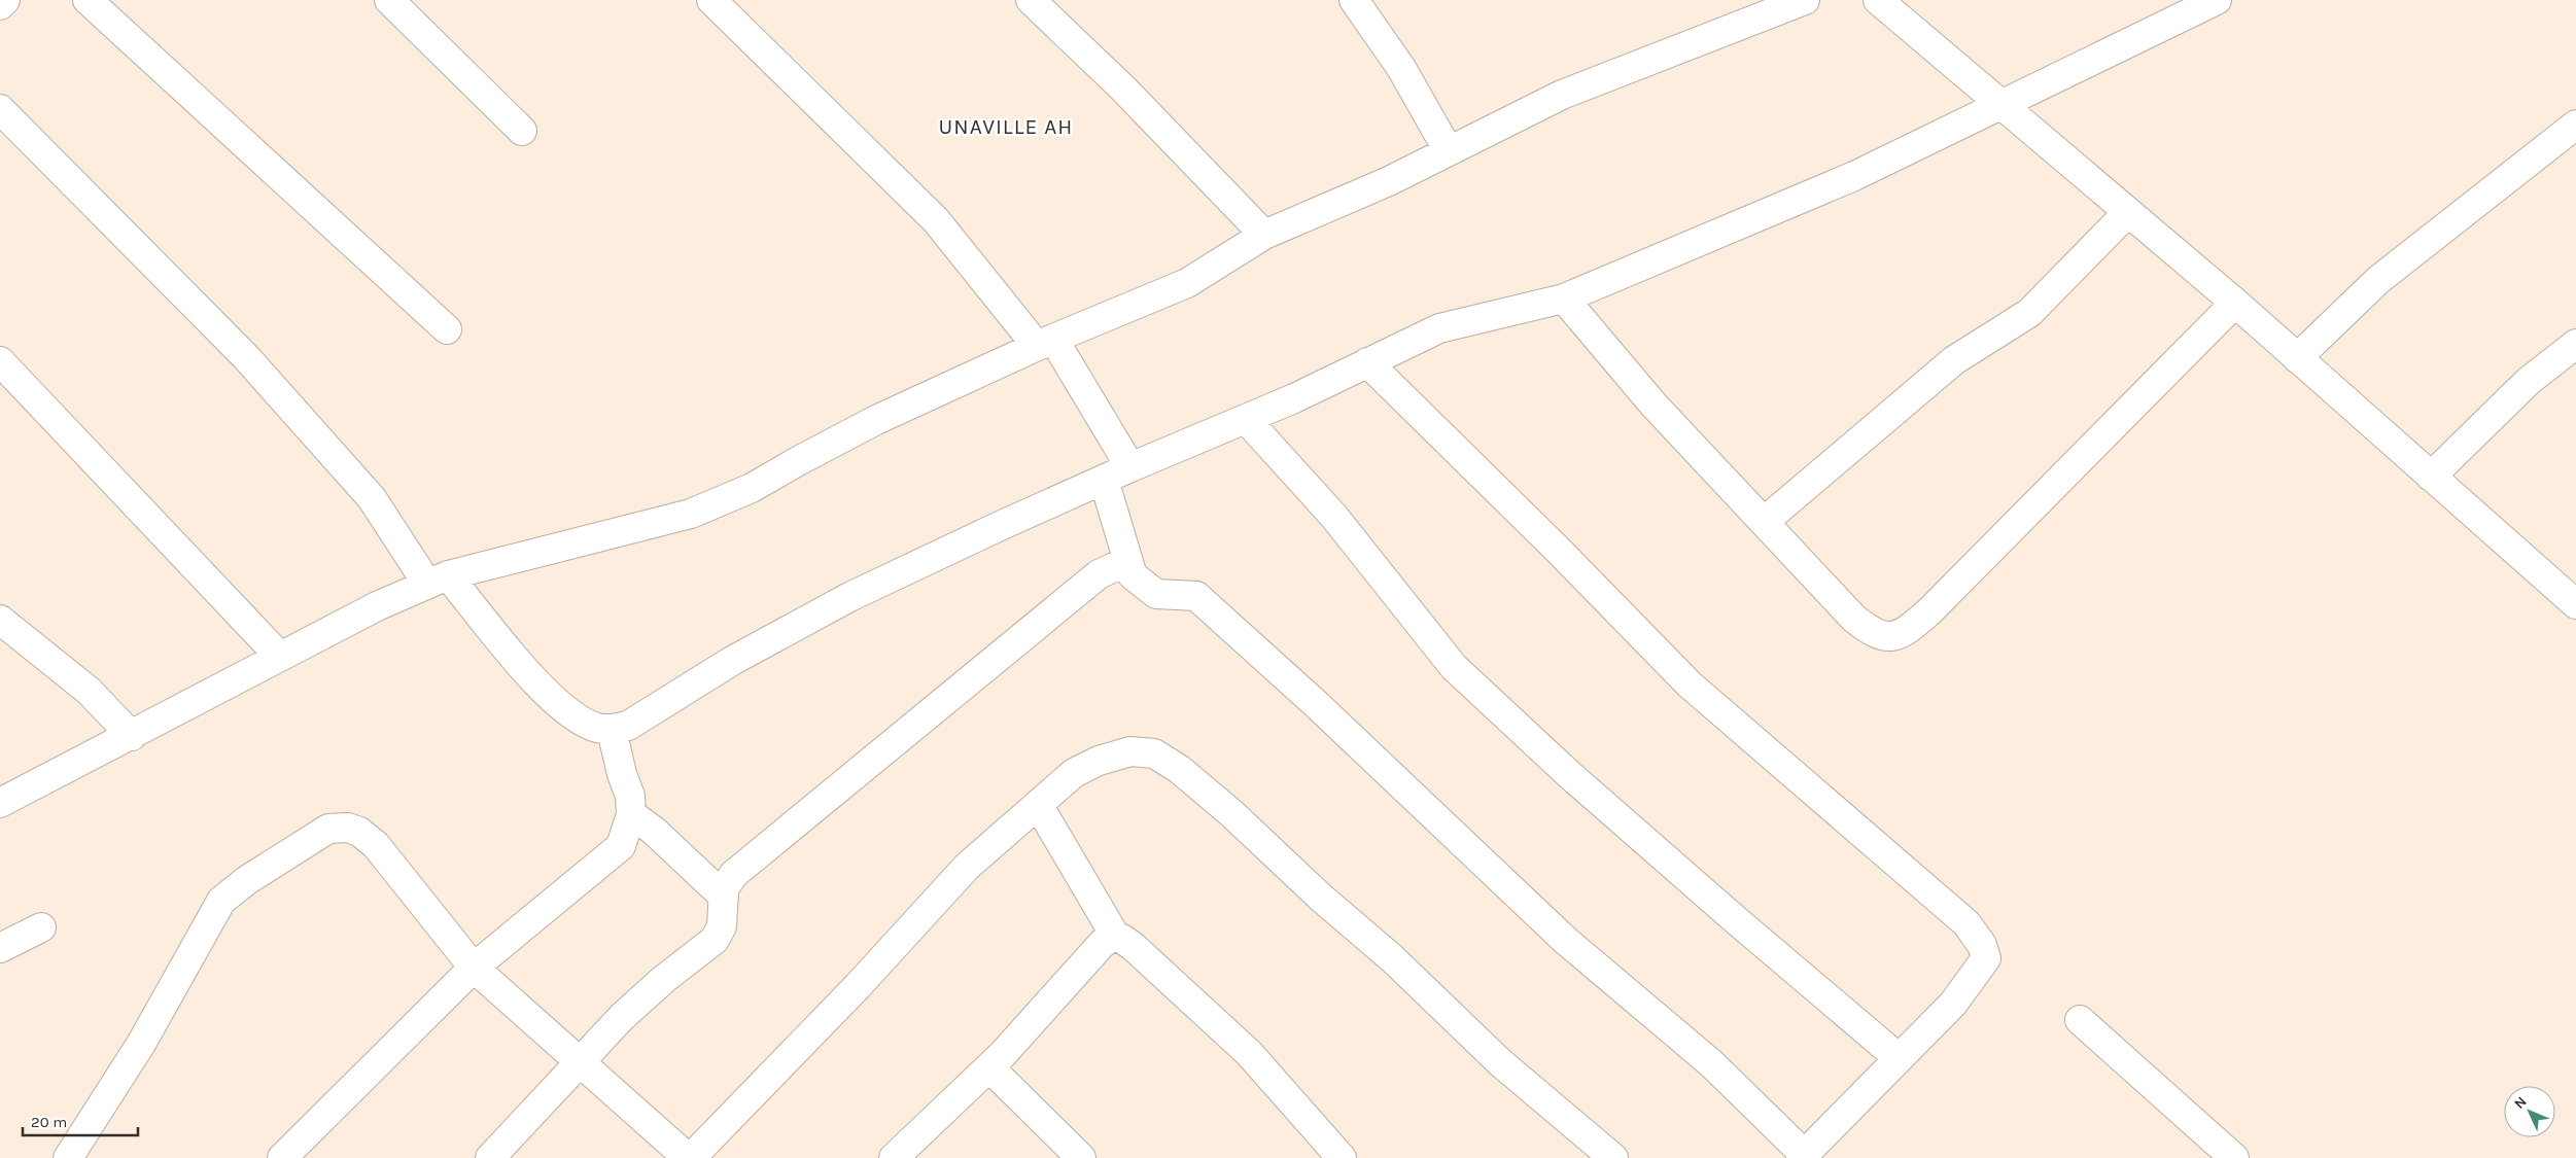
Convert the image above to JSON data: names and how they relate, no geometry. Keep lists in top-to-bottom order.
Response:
{
  "districts": ["UNAVILLE AH"],
  "scale_bar": "20 m",
  "north": "top left"
}
